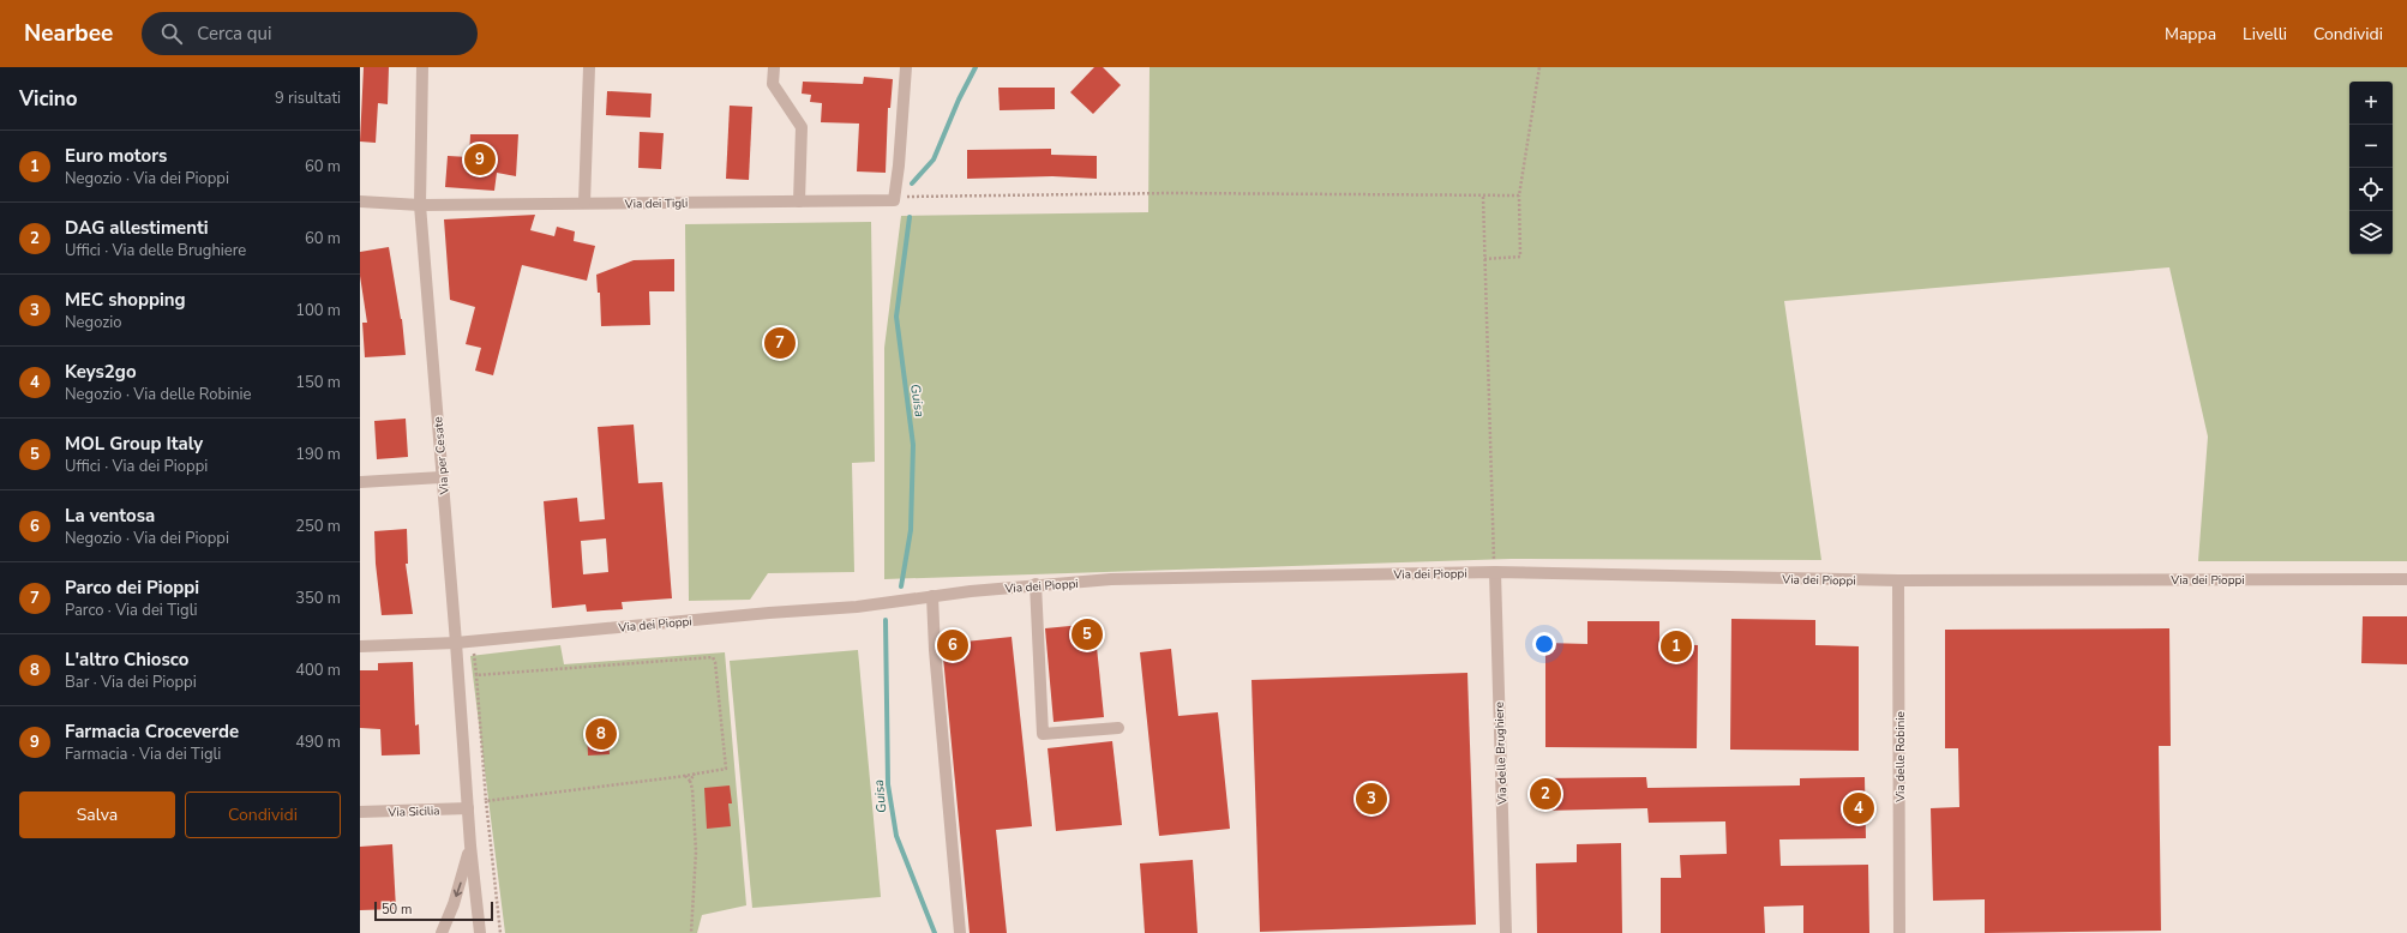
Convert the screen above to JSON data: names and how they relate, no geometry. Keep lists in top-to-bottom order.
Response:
{
  "streets": {
    "street": [
      "Via dei Tigli",
      "Via per Cesate",
      "Via dei Pioppi",
      "Via delle Brughiere",
      "Via delle Robinie",
      "Via Sicilia"
    ]
  },
  "crossings": [
    ["Via dei Tigli", "Via per Cesate"],
    ["Via per Cesate", "Via dei Pioppi"],
    ["Via per Cesate", "Via Sicilia"],
    ["Via dei Pioppi", "Via delle Brughiere"],
    ["Via dei Pioppi", "Via delle Robinie"]
  ],
  "water": ["Guisa"],
  "scale_bar": "50 m",
  "page": {
    "header": "Nearbee",
    "search": "Cerca qui",
    "nav": ["Mappa", "Livelli", "Condividi"],
    "heading": ["Vicino", "9 risultati"],
    "map_buttons": ["+", "−"],
    "list": [
      {
        "mark": "1",
        "name": "Euro motors",
        "note": "Negozio · Via dei Pioppi",
        "value": "60 m"
      },
      {
        "mark": "2",
        "name": "DAG allestimenti",
        "note": "Uffici · Via delle Brughiere",
        "value": "60 m"
      },
      {
        "mark": "3",
        "name": "MEC shopping",
        "note": "Negozio",
        "value": "100 m"
      },
      {
        "mark": "4",
        "name": "Keys2go",
        "note": "Negozio · Via delle Robinie",
        "value": "150 m"
      },
      {
        "mark": "5",
        "name": "MOL Group Italy",
        "note": "Uffici · Via dei Pioppi",
        "value": "190 m"
      },
      {
        "mark": "6",
        "name": "La ventosa",
        "note": "Negozio · Via dei Pioppi",
        "value": "250 m"
      },
      {
        "mark": "7",
        "name": "Parco dei Pioppi",
        "note": "Parco · Via dei Tigli",
        "value": "350 m"
      },
      {
        "mark": "8",
        "name": "L'altro Chiosco",
        "note": "Bar · Via dei Pioppi",
        "value": "400 m"
      },
      {
        "mark": "9",
        "name": "Farmacia Croceverde",
        "note": "Farmacia · Via dei Tigli",
        "value": "490 m"
      }
    ],
    "pins": [
      "9",
      "7",
      "5",
      "6",
      "1",
      "8",
      "2",
      "3",
      "4"
    ],
    "buttons": ["Salva", "Condividi"],
    "scale": "50 m"
  }
}
